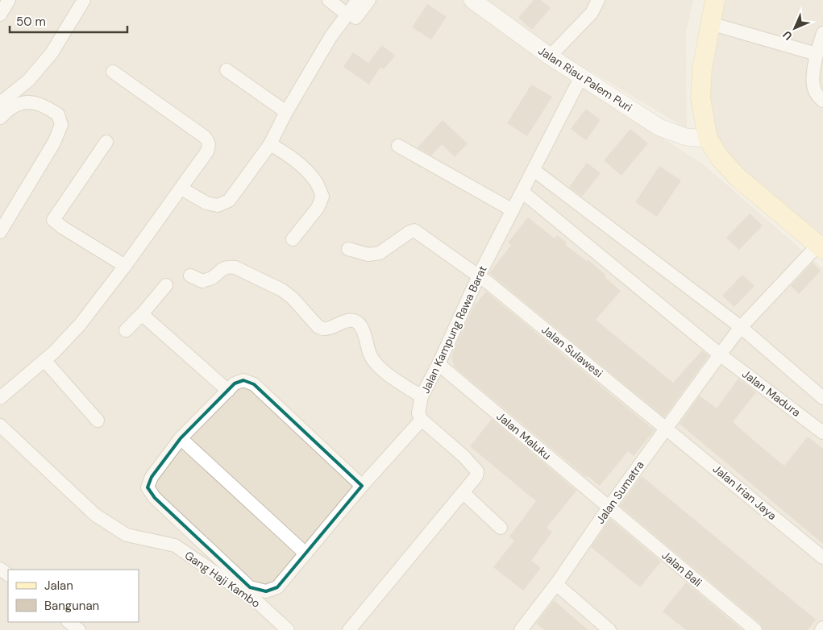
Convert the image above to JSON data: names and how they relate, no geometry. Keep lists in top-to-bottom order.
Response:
{
  "streets": {
    "street": [
      "Jalan Riau Palem Puri",
      "Jalan Kampung Rawa Barat",
      "Jalan Sulawesi",
      "Jalan Madura",
      "Jalan Maluku",
      "Jalan Sumatra",
      "Jalan Irian Jaya",
      "Jalan Bali",
      "Gang Haji Kambo"
    ]
  },
  "crossings": [
    ["Jalan Riau Palem Puri", "Jalan Kampung Rawa Barat"],
    ["Jalan Kampung Rawa Barat", "Jalan Sulawesi"],
    ["Jalan Kampung Rawa Barat", "Jalan Maluku"],
    ["Jalan Sulawesi", "Jalan Sumatra"],
    ["Jalan Sulawesi", "Jalan Irian Jaya"],
    ["Jalan Madura", "Jalan Sumatra"],
    ["Jalan Maluku", "Jalan Sumatra"],
    ["Jalan Maluku", "Jalan Bali"],
    ["Jalan Sumatra", "Jalan Irian Jaya"],
    ["Jalan Sumatra", "Jalan Bali"]
  ],
  "legend": ["Jalan", "Bangunan"],
  "scale_bar": "50 m",
  "north": "bottom left"
}
